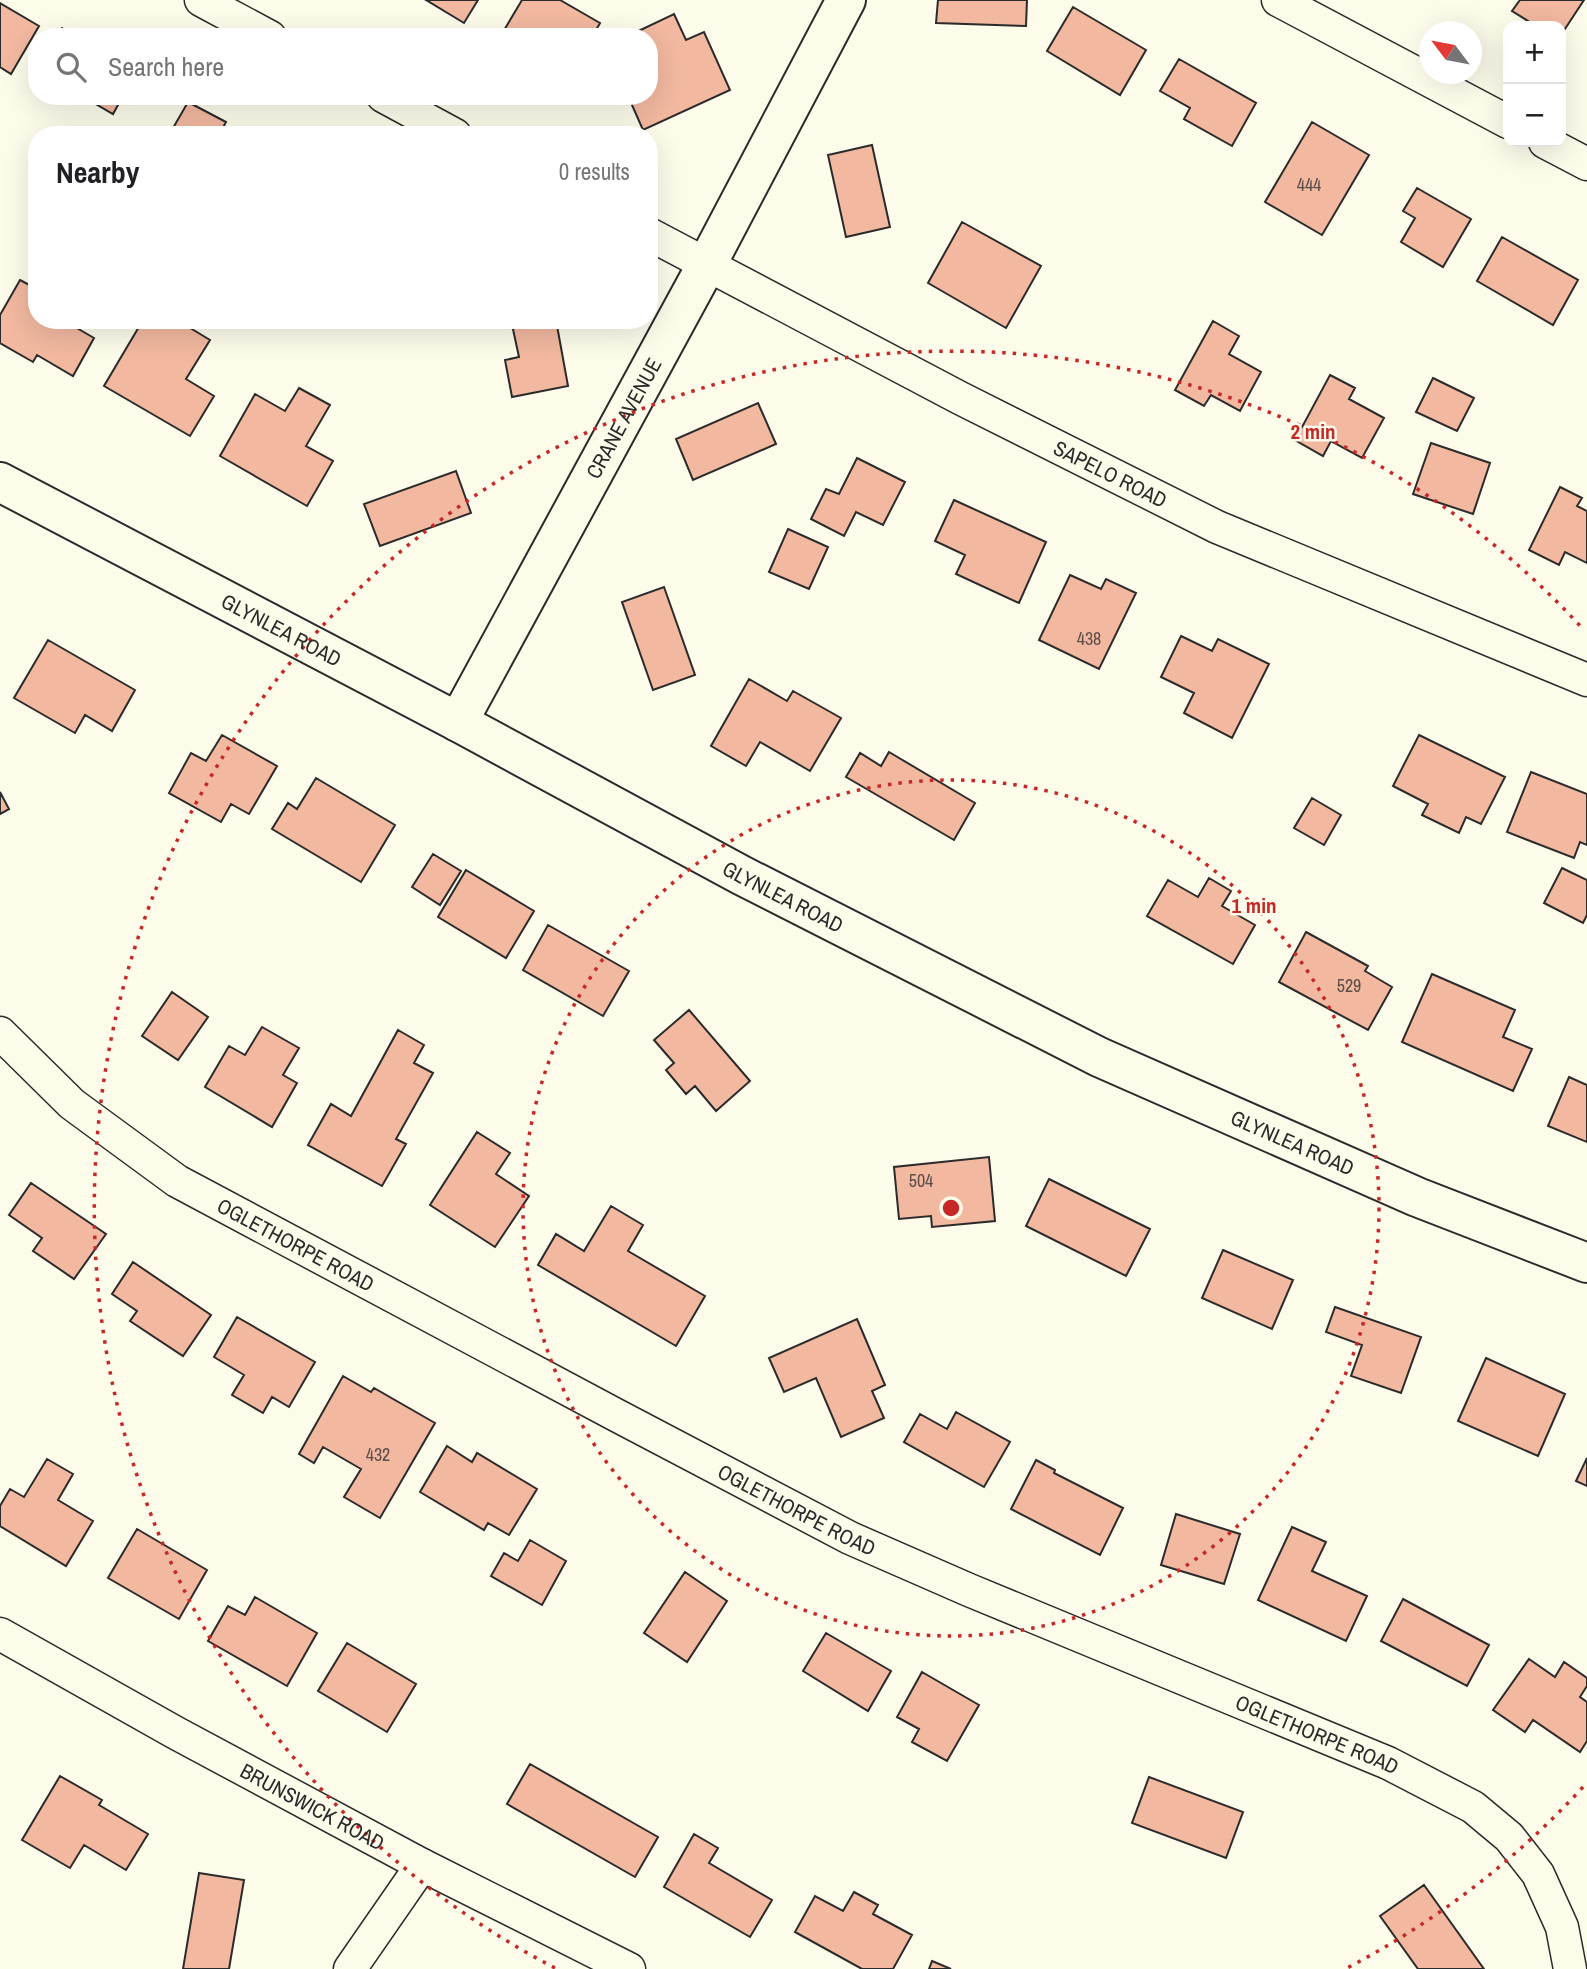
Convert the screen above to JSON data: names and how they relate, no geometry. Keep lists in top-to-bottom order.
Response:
{
  "streets": {
    "street": [
      "CRANE AVENUE",
      "SAPELO ROAD",
      "GLYNLEA ROAD",
      "OGLETHORPE ROAD",
      "BRUNSWICK ROAD"
    ]
  },
  "crossings": [
    ["CRANE AVENUE", "SAPELO ROAD"],
    ["CRANE AVENUE", "GLYNLEA ROAD"]
  ],
  "house_numbers": [
    "444",
    "438",
    "529",
    "504",
    "432"
  ],
  "north": "top left",
  "page": {
    "map_buttons": ["+", "−"],
    "search": "Search here",
    "heading": ["Nearby", "0 results"]
  },
  "rings": ["2 min", "1 min"]
}
